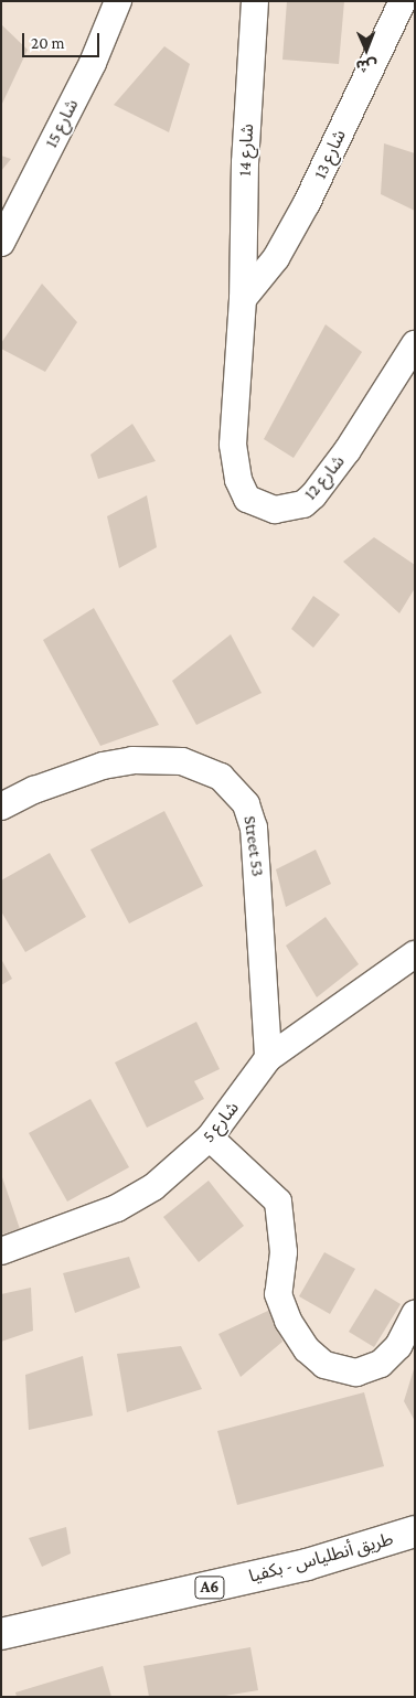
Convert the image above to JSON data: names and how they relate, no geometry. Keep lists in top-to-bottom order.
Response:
{
  "streets": {
    "highway": ["طريق أنطلياس - بكفيا", "A6"],
    "street": [
      "شارع 15",
      "شارع 14",
      "شارع 13",
      "شارع 12",
      "Street 53",
      "شارع 5"
    ]
  },
  "crossings": [
    ["شارع 14", "شارع 13"],
    ["شارع 14", "شارع 12"],
    ["شارع 13", "شارع 12"],
    ["Street 53", "شارع 5"]
  ],
  "scale_bar": "20 m",
  "north": "bottom"
}
